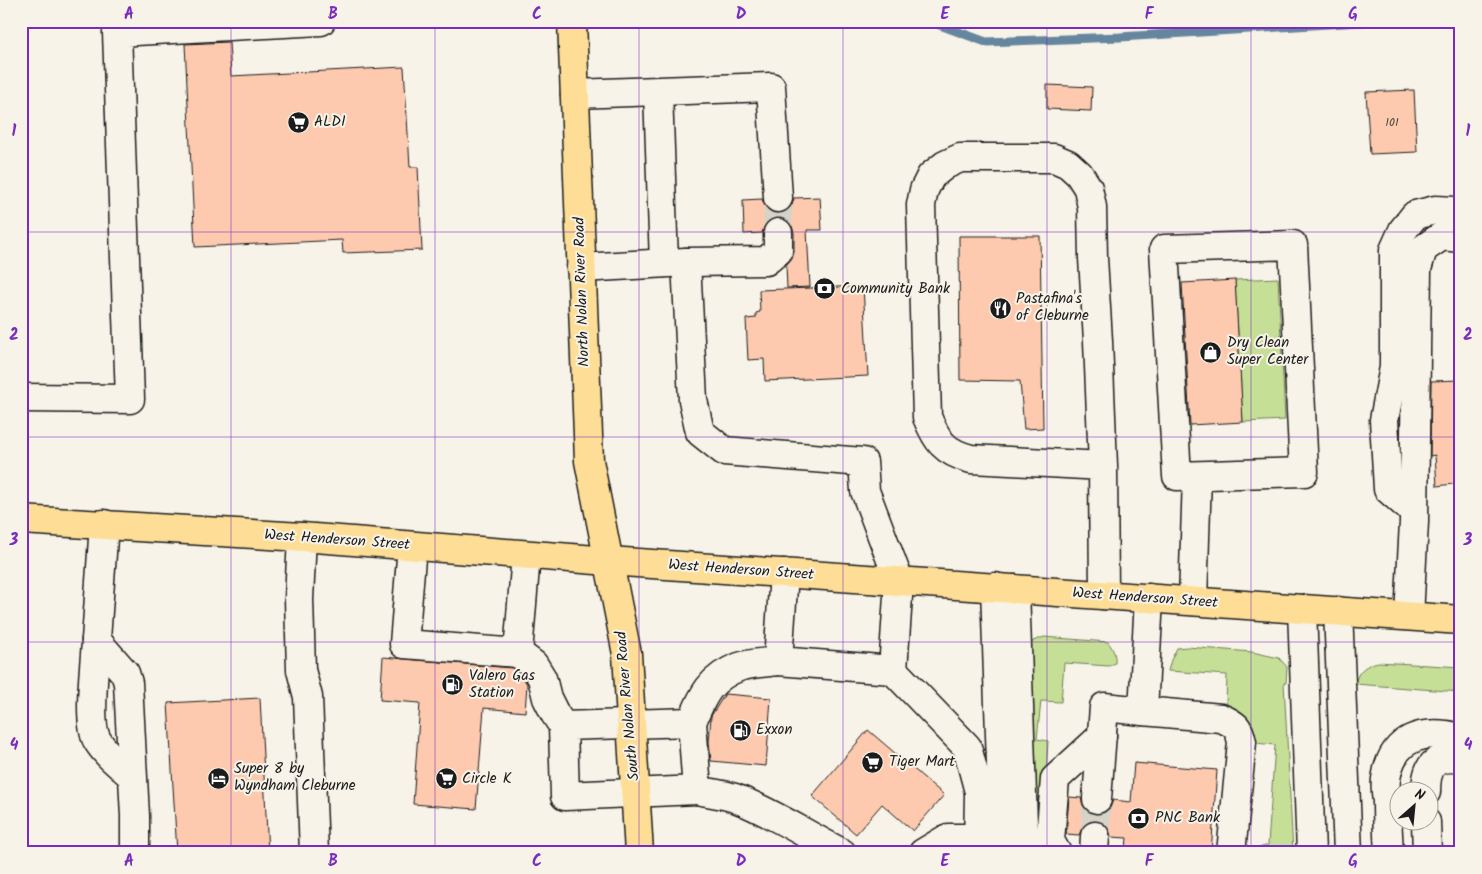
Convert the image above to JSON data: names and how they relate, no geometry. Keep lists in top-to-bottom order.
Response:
{
  "streets": {
    "main road": ["North Nolan River Road", "West Henderson Street", "South Nolan River Road"]
  },
  "crossings": [
    ["North Nolan River Road", "West Henderson Street"],
    ["North Nolan River Road", "South Nolan River Road"],
    ["West Henderson Street", "South Nolan River Road"]
  ],
  "places": {
    "supermarket": ["ALDI", "Tiger Mart", "Circle K"],
    "bank": ["Community Bank", "PNC Bank"],
    "restaurant": ["Pastafina's of Cleburne"],
    "shop": ["Dry Clean Super Center"],
    "fuel station": ["Valero Gas Station", "Exxon"],
    "hotel": ["Super 8 by Wyndham Cleburne"]
  },
  "house_numbers": ["101"],
  "north": "top right",
  "grid": {
    "columns": [
      "A",
      "B",
      "C",
      "D",
      "E",
      "F",
      "G"
    ],
    "rows": [
      "1",
      "2",
      "3",
      "4"
    ]
  }
}
